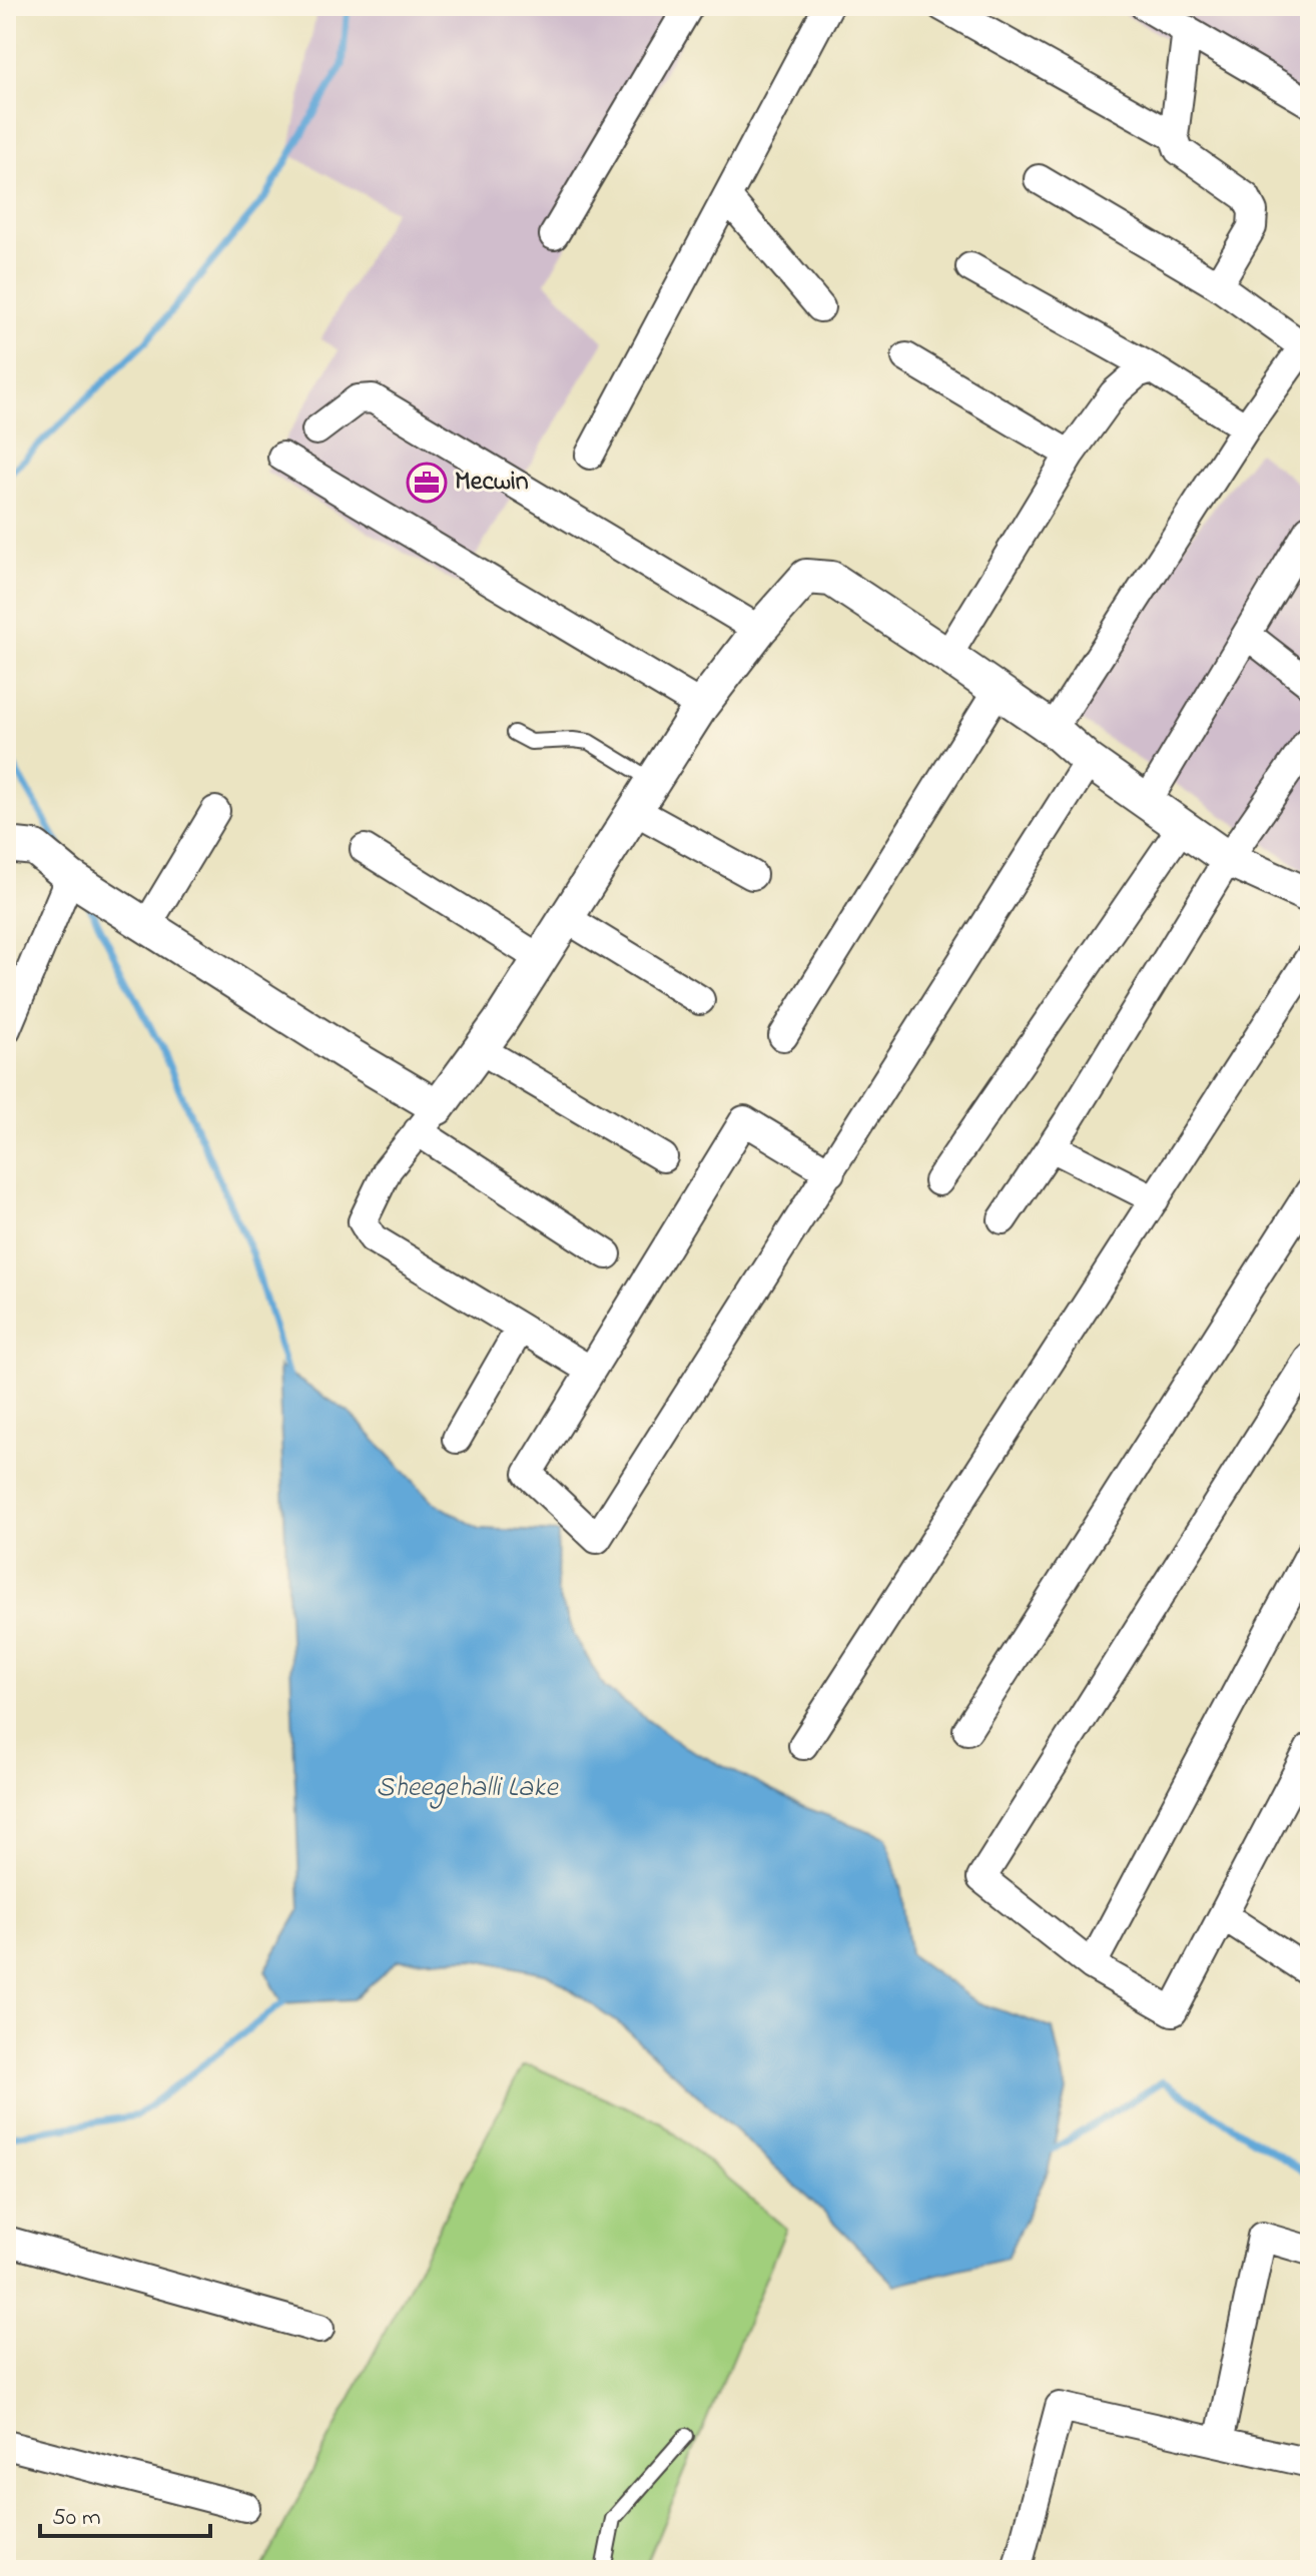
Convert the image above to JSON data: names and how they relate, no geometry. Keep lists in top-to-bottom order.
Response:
{
  "water": ["Sheegehalli Lake"],
  "places": {
    "office": ["Mecwin"]
  },
  "scale_bar": "50 m"
}
